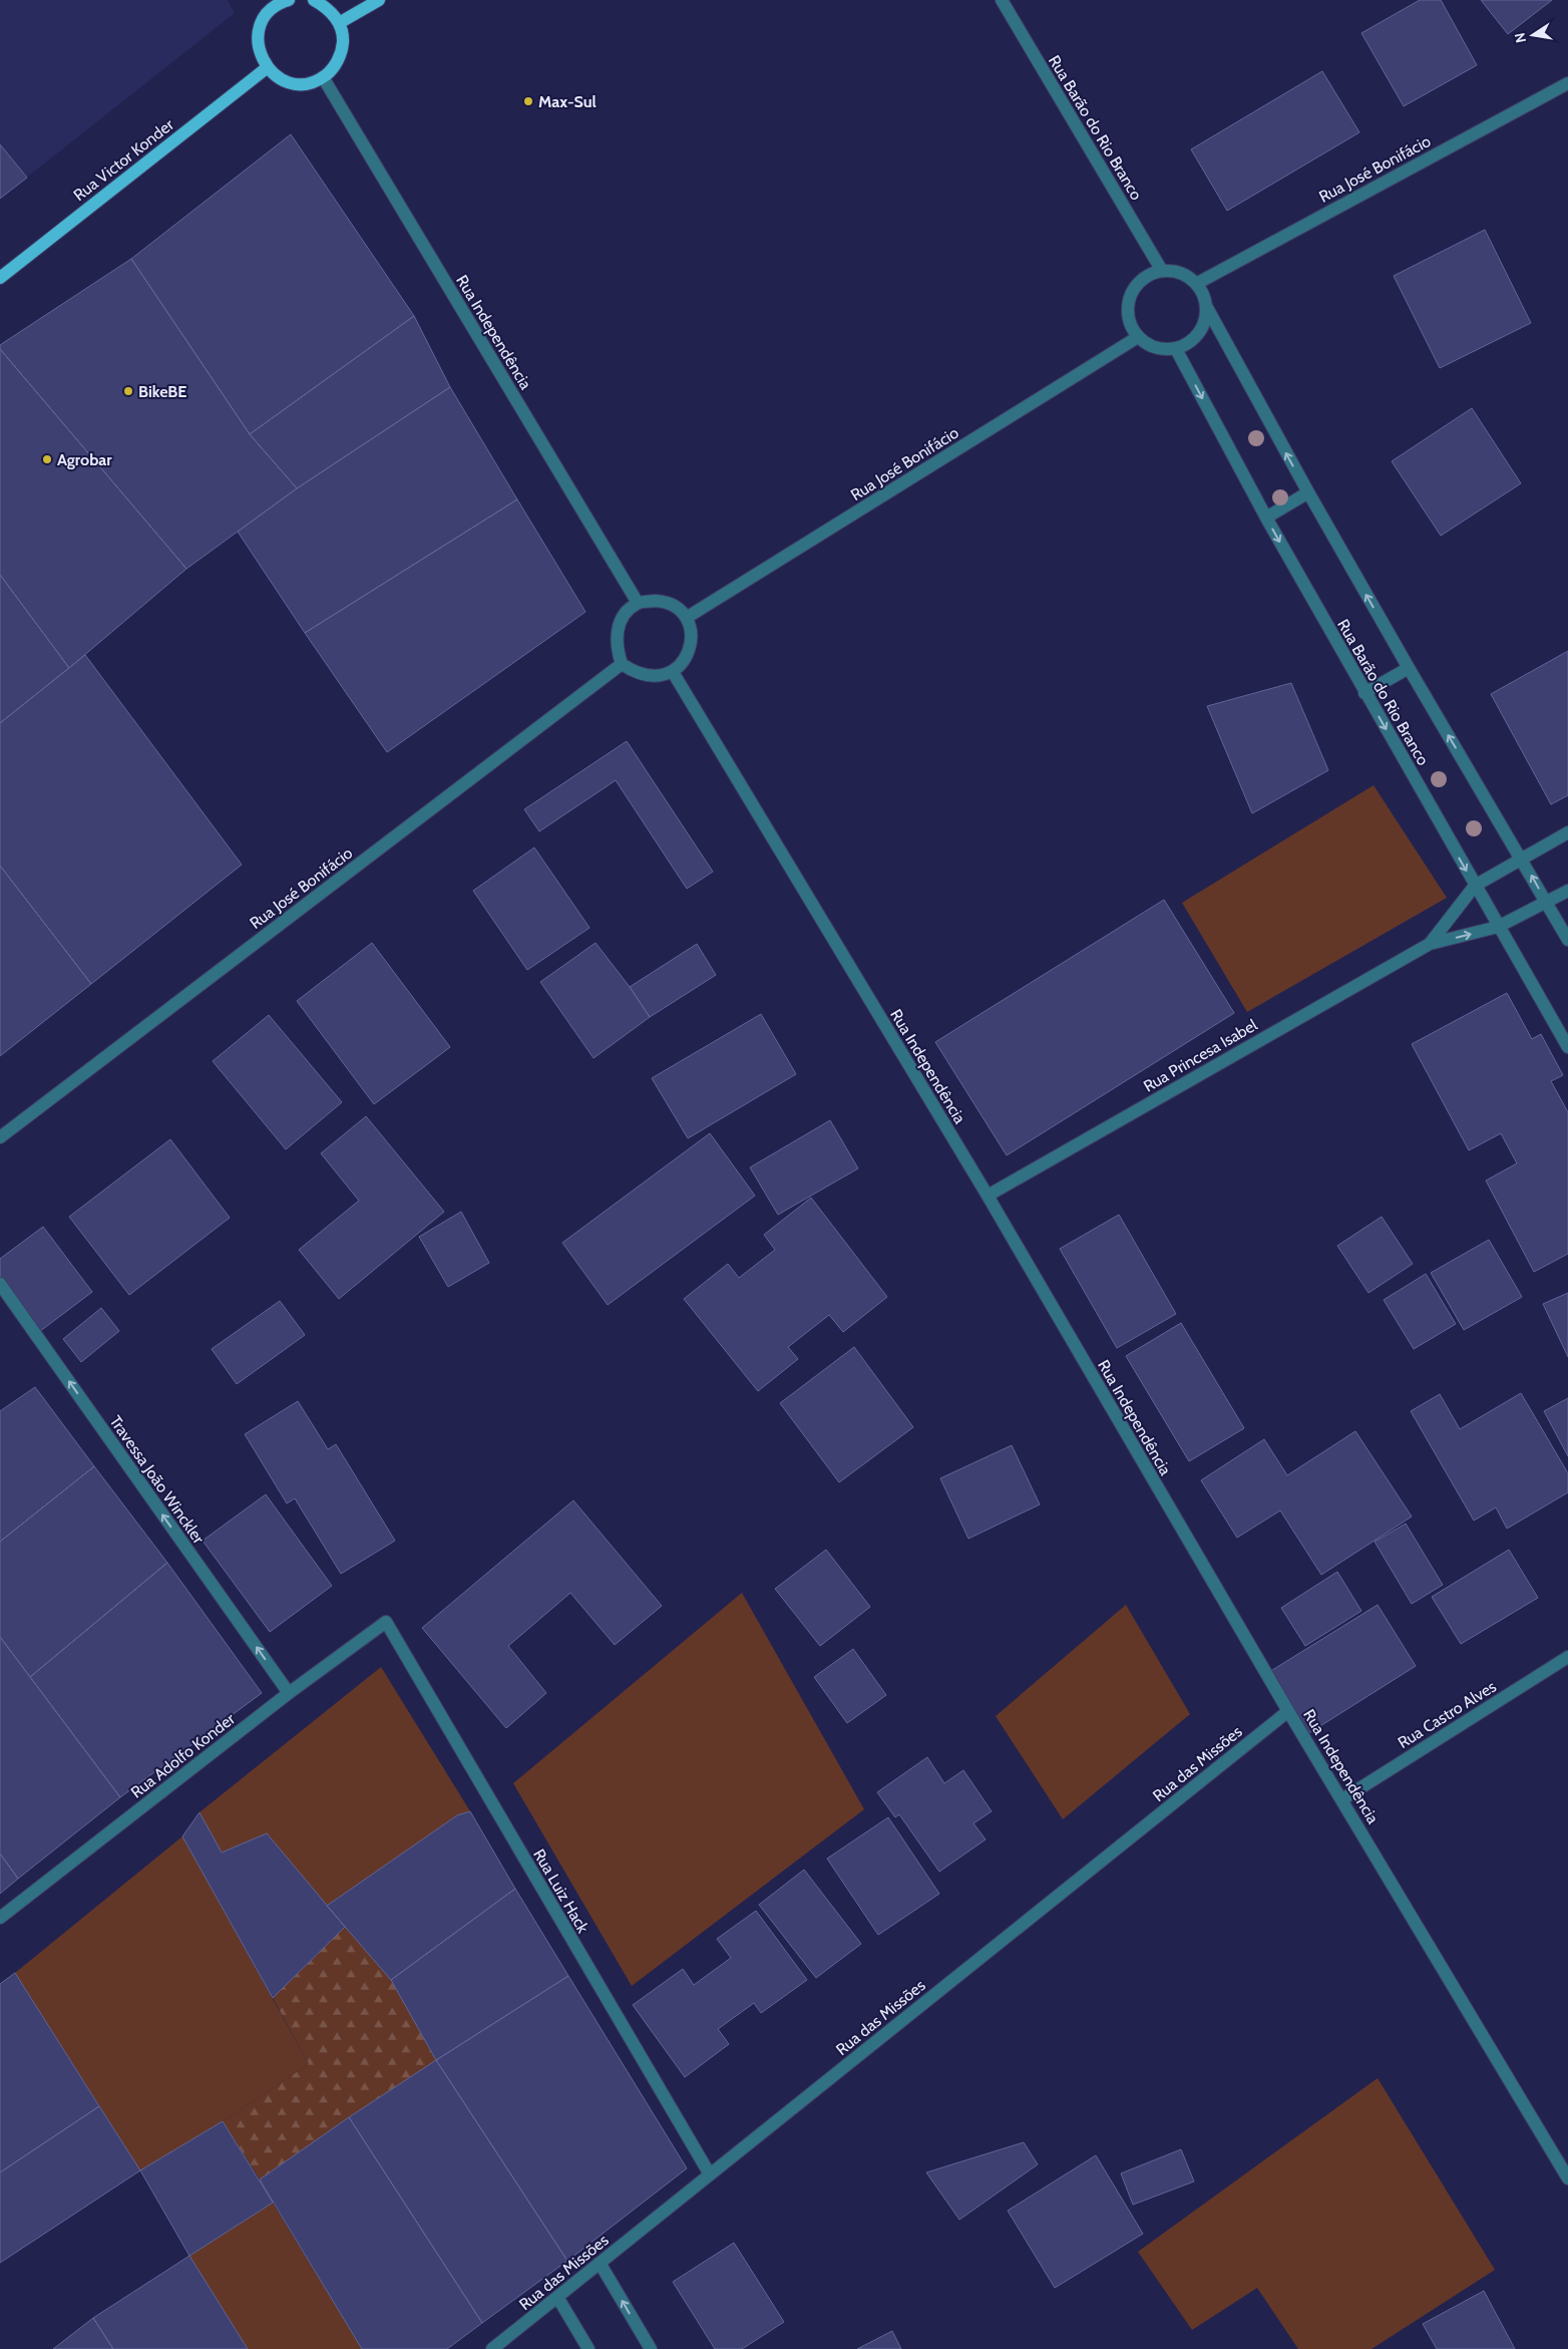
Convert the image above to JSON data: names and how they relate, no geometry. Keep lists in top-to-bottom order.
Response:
{
  "streets": {
    "main road": ["Rua Victor Konder"],
    "street": [
      "Rua Barão do Rio Branco",
      "Rua José Bonifácio",
      "Rua Independência",
      "Rua Princesa Isabel",
      "Travessa João Winckler",
      "Rua Castro Alves",
      "Rua Adolfo Konder",
      "Rua das Missões",
      "Rua Luiz Hack"
    ]
  },
  "crossings": [
    ["Rua Barão do Rio Branco", "Rua José Bonifácio"],
    ["Rua Barão do Rio Branco", "Rua Princesa Isabel"],
    ["Rua José Bonifácio", "Rua Independência"],
    ["Rua Independência", "Rua Princesa Isabel"],
    ["Rua Independência", "Rua Castro Alves"],
    ["Rua Independência", "Rua das Missões"],
    ["Travessa João Winckler", "Rua Adolfo Konder"],
    ["Rua Adolfo Konder", "Rua Luiz Hack"],
    ["Rua das Missões", "Rua Luiz Hack"]
  ],
  "one_way": ["Travessa João Winckler"],
  "places": ["Max-Sul", "BikeBE", "Agrobar"],
  "north": "left"
}
